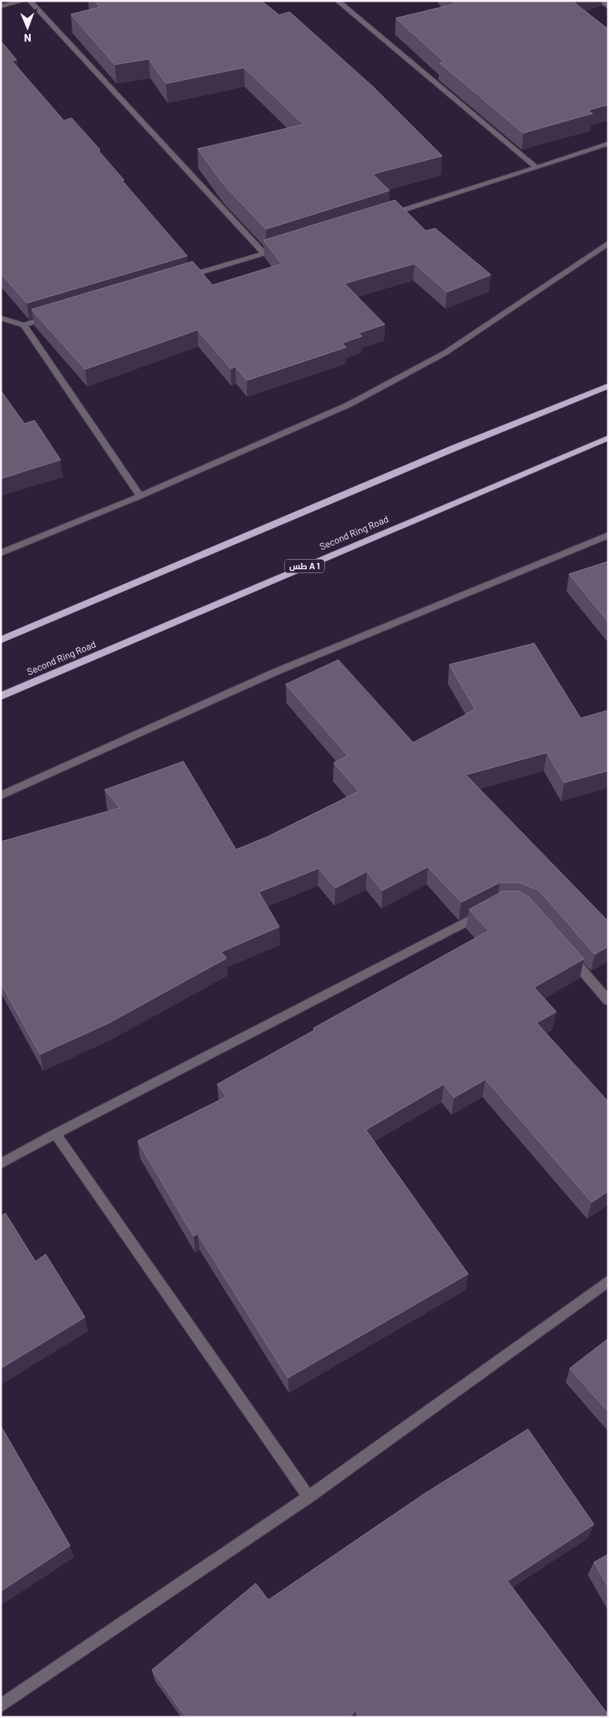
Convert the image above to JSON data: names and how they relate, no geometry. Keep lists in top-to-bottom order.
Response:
{
  "streets": {
    "highway": ["Second Ring Road", "طس A 1"]
  },
  "north": "bottom"
}
